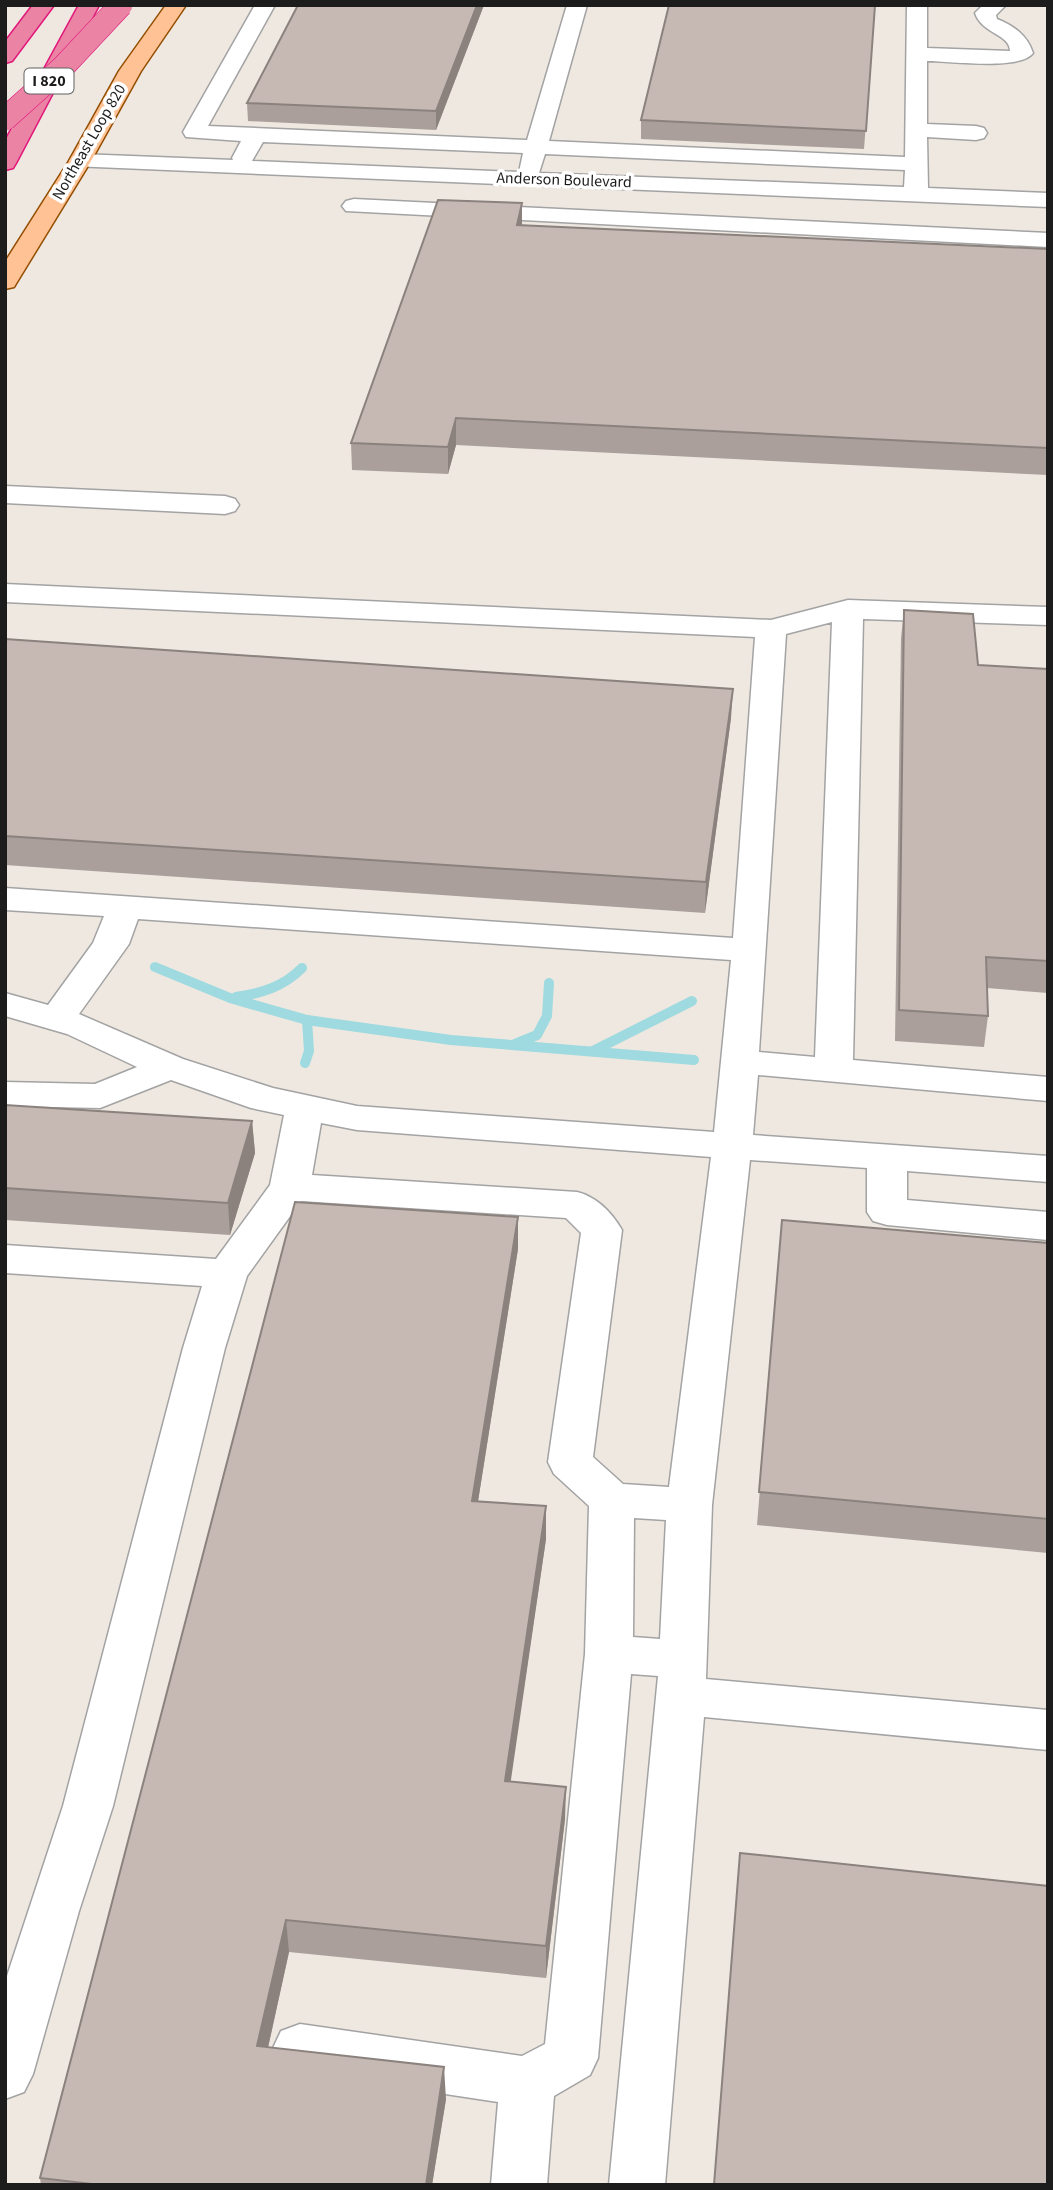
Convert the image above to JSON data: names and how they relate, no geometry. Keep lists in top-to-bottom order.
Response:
{
  "streets": {
    "highway": ["I 820"],
    "main road": ["Northeast Loop 820"],
    "street": ["Anderson Boulevard"]
  },
  "crossings": [
    ["Northeast Loop 820", "Anderson Boulevard"]
  ]
}
